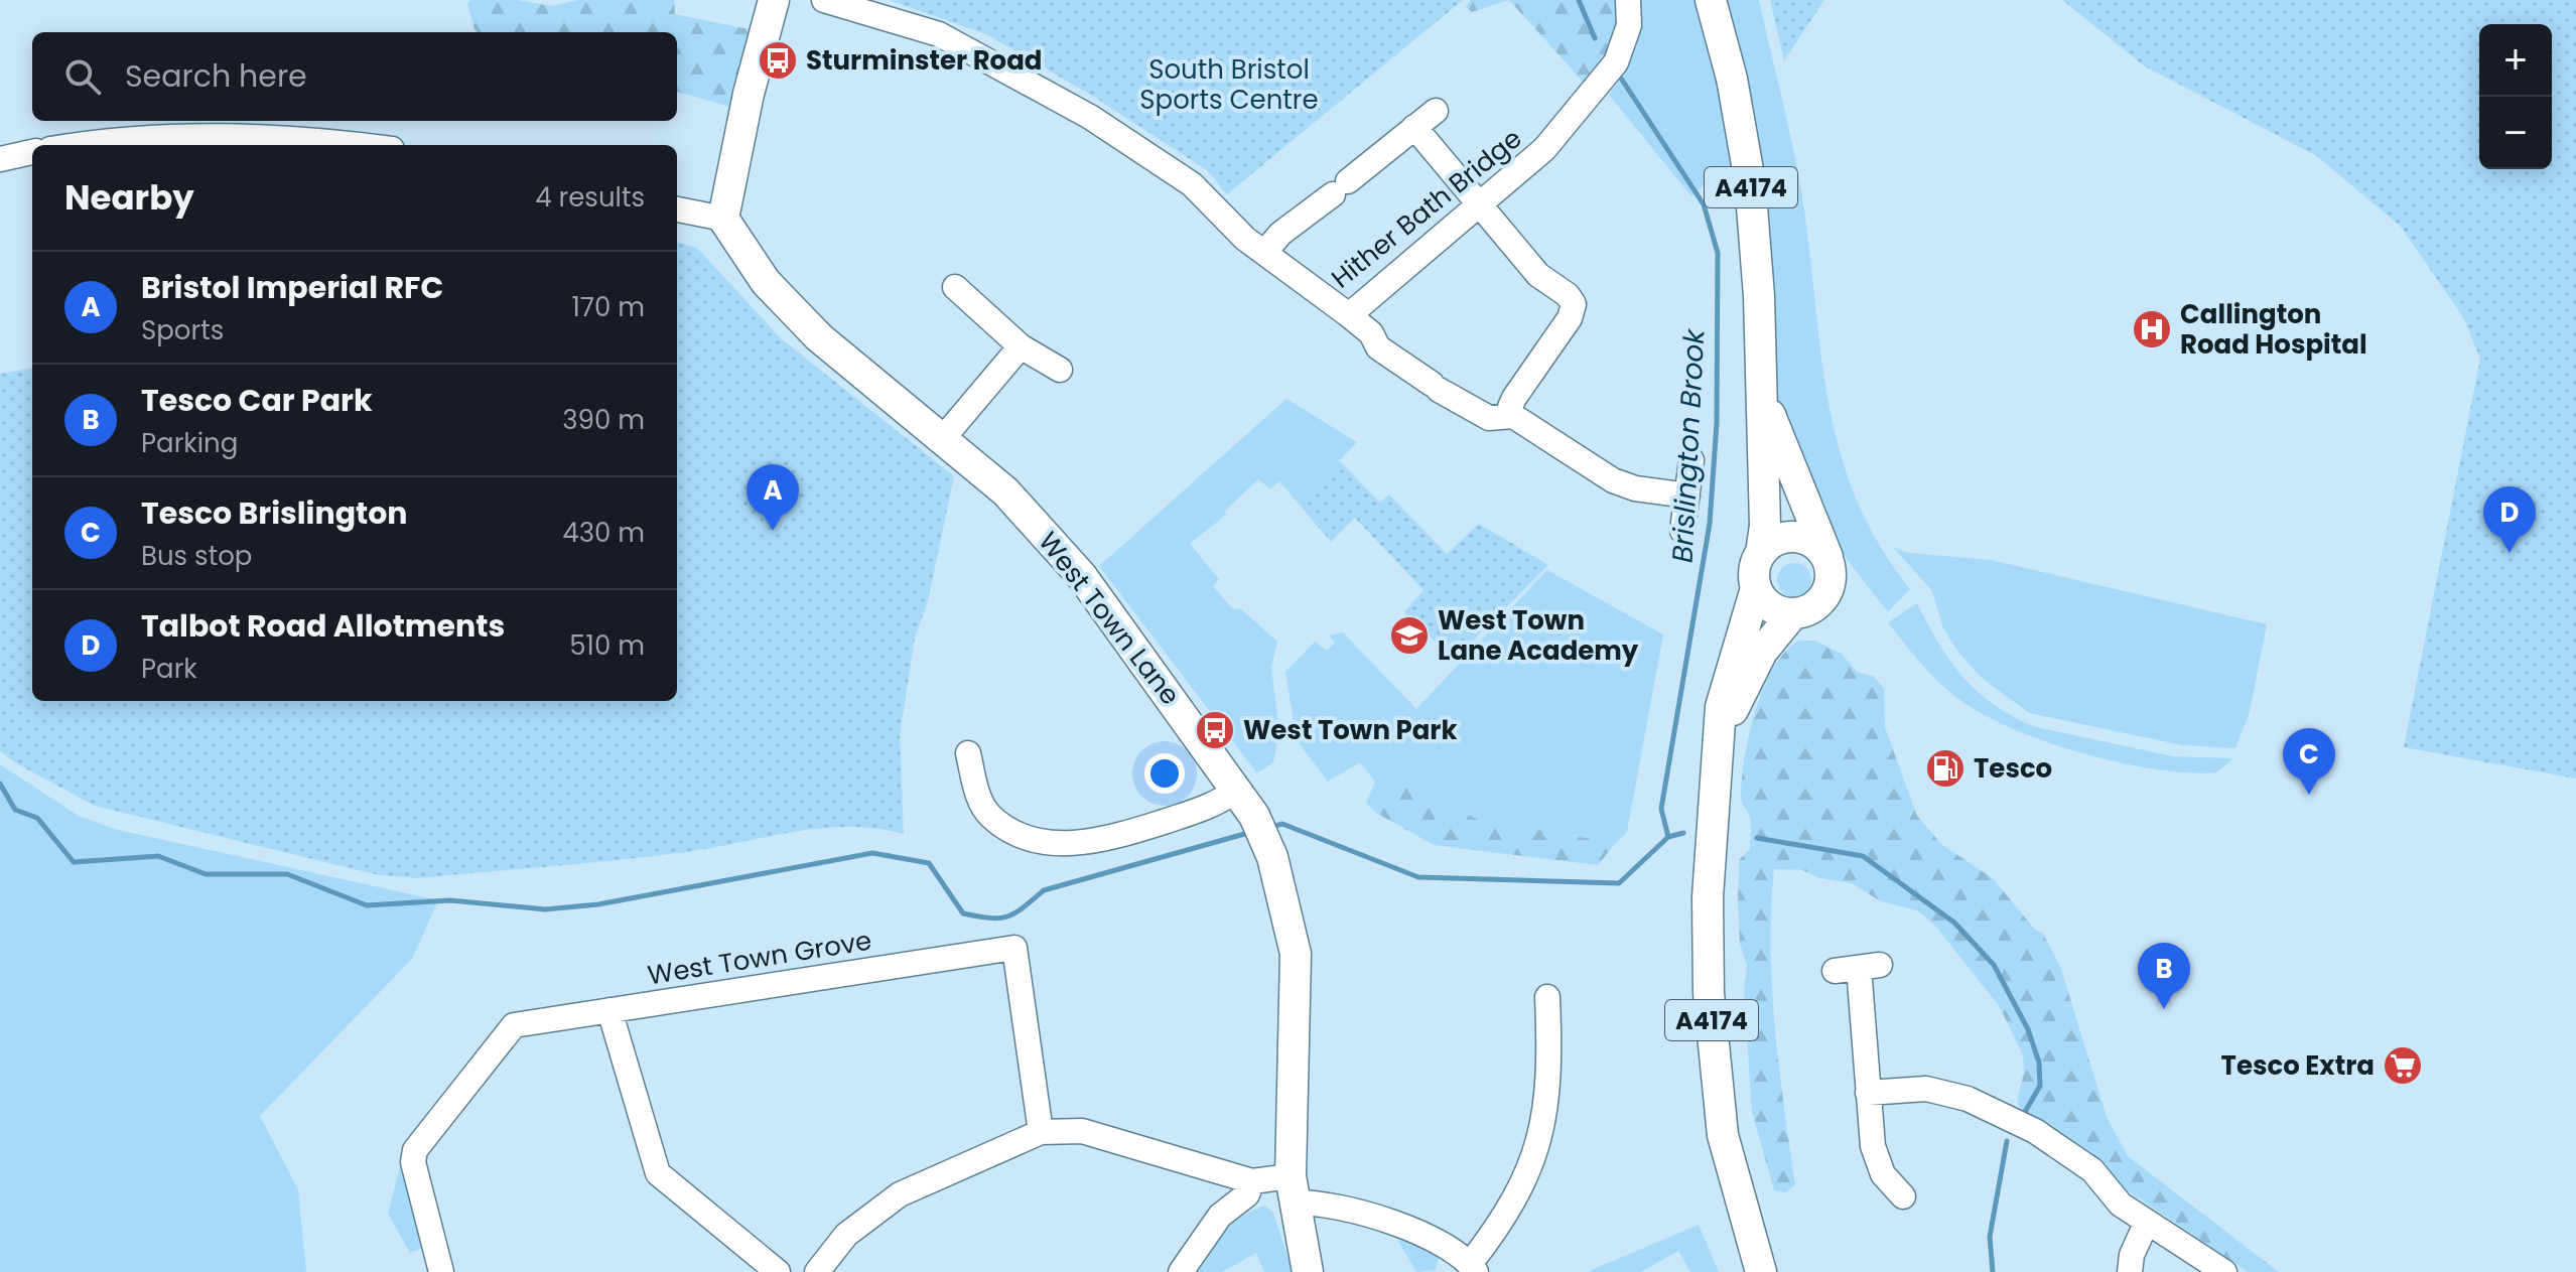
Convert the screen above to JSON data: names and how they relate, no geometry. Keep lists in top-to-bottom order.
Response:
{
  "streets": {
    "main road": ["A4174", "West Town Lane"],
    "street": ["Hither Bath Bridge", "West Town Grove"]
  },
  "water": ["Brislington Brook"],
  "parks": ["South Bristol Sports Centre"],
  "places": {
    "bus stop": ["Sturminster Road", "West Town Park"],
    "hospital": ["Callington Road Hospital"],
    "school or university": ["West Town Lane Academy"],
    "fuel station": ["Tesco"],
    "supermarket": ["Tesco Extra"]
  },
  "page": {
    "map_buttons": ["+", "−"],
    "search": "Search here",
    "heading": ["Nearby", "4 results"],
    "list": [
      {
        "mark": "A",
        "name": "Bristol Imperial RFC",
        "note": "Sports",
        "value": "170 m"
      },
      {
        "mark": "B",
        "name": "Tesco Car Park",
        "note": "Parking",
        "value": "390 m"
      },
      {
        "mark": "C",
        "name": "Tesco Brislington",
        "note": "Bus stop",
        "value": "430 m"
      },
      {
        "mark": "D",
        "name": "Talbot Road Allotments",
        "note": "Park",
        "value": "510 m"
      }
    ],
    "pins": [
      "A",
      "D",
      "C",
      "B"
    ]
  }
}
